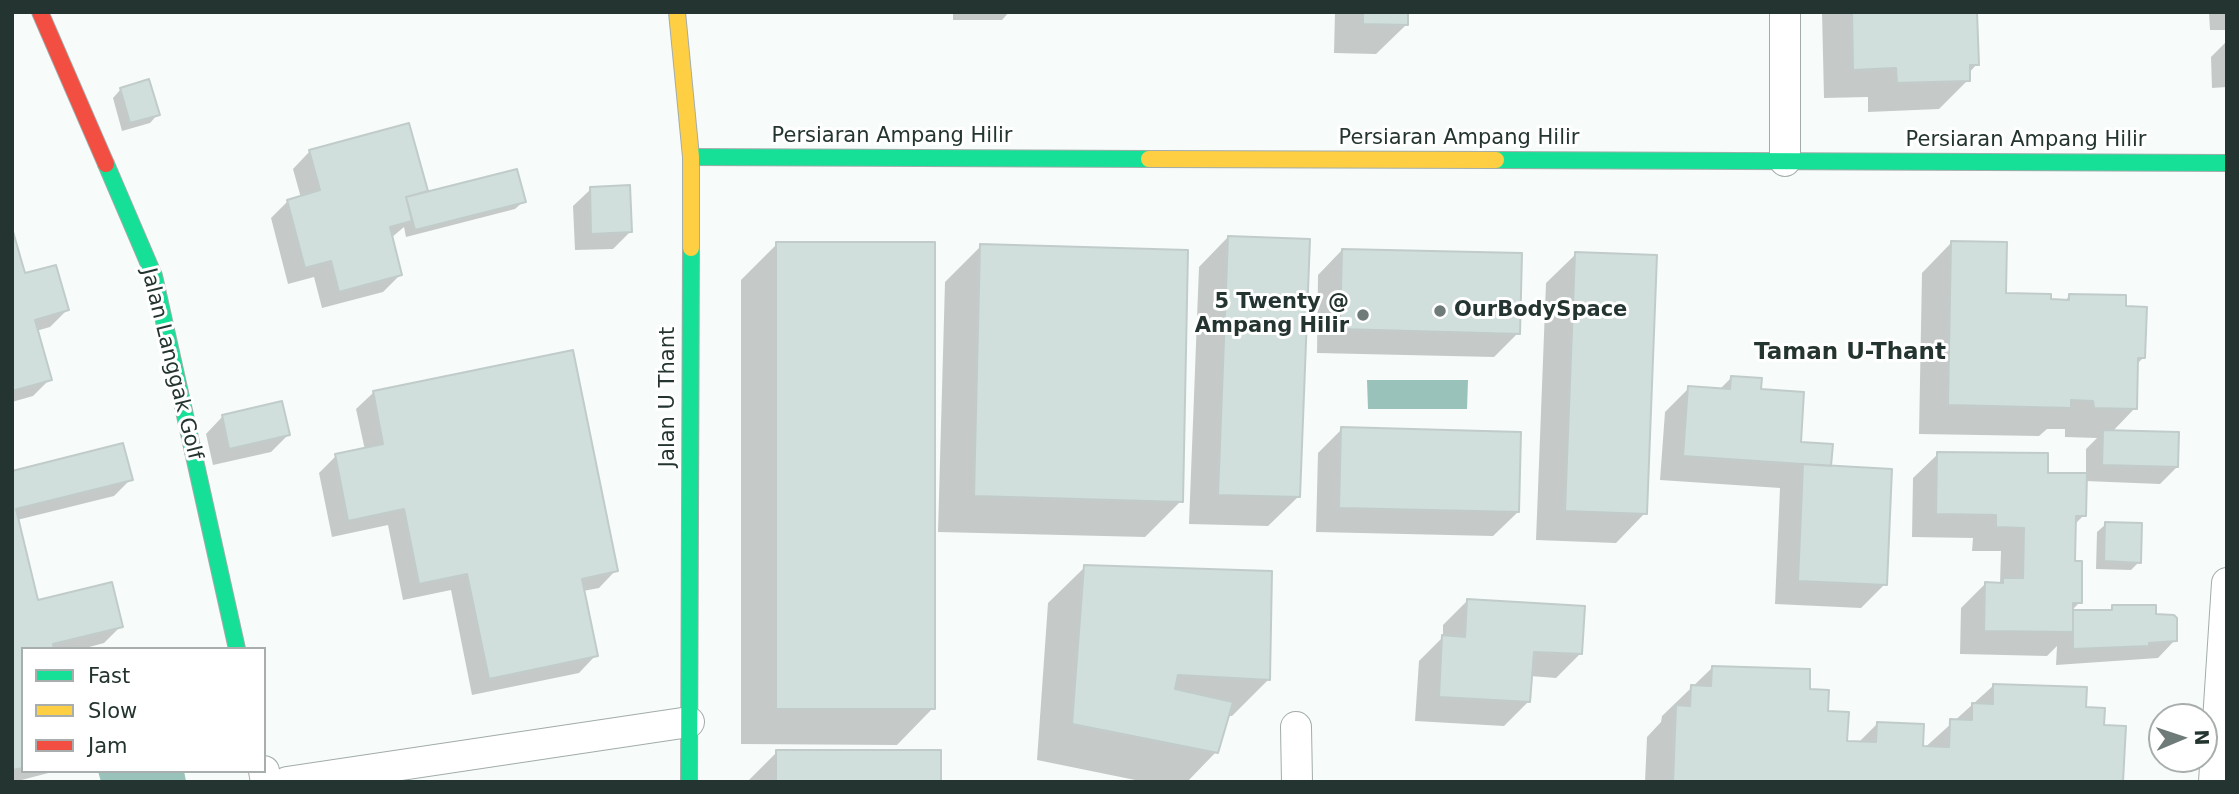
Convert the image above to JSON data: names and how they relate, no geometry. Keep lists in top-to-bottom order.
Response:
{
  "streets": {
    "street": ["Persiaran Ampang Hilir", "Jalan Langgak Golf", "Jalan U Thant"]
  },
  "crossings": [
    ["Persiaran Ampang Hilir", "Jalan U Thant"]
  ],
  "districts": ["Taman U-Thant"],
  "places": ["OurBodySpace", "5 Twenty @ Ampang Hilir"],
  "legend": ["Fast", "Slow", "Jam"],
  "north": "right"
}
